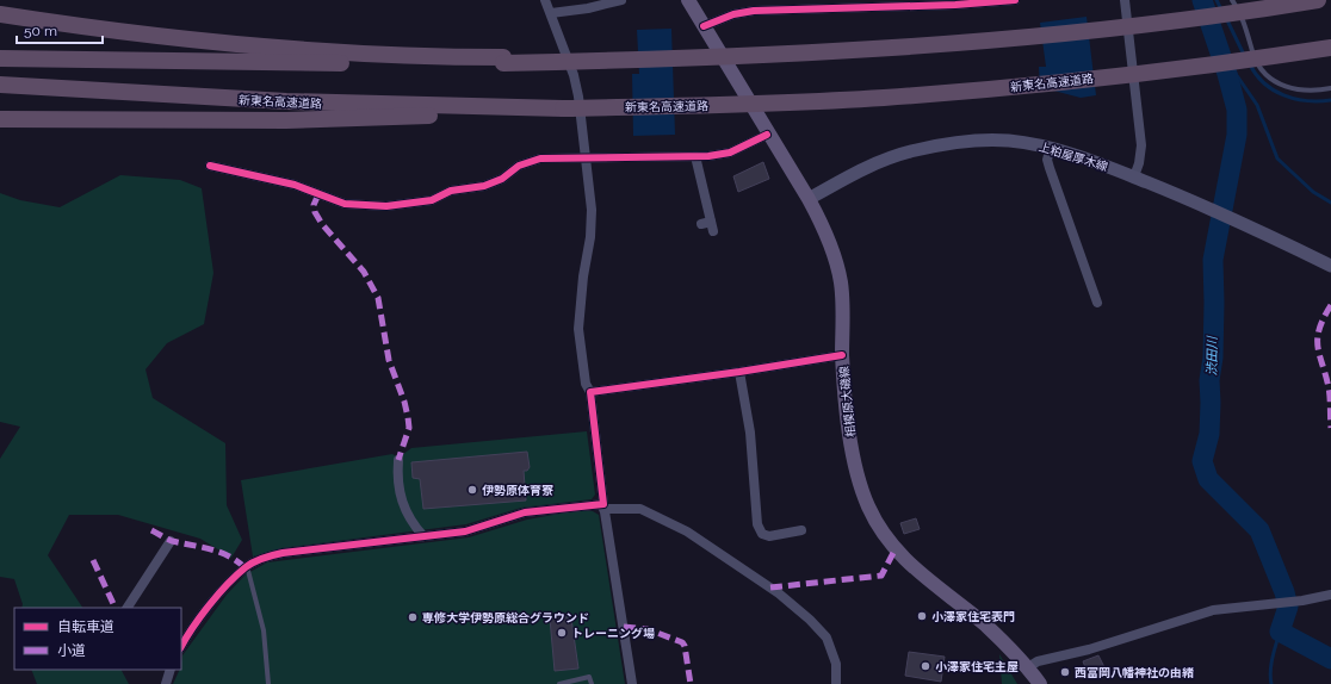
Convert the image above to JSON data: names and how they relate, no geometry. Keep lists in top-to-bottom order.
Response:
{
  "streets": {
    "highway": ["新東名高速道路"],
    "main road": ["上粕屋厚木線", "相模原大磯線"]
  },
  "crossings": [
    ["上粕屋厚木線", "相模原大磯線"]
  ],
  "water": ["渋田川"],
  "places": [
    "伊勢原体育寮",
    "小澤家住宅表門",
    "専修大学伊勢原総合グラウンド",
    "トレーニング場",
    "小澤家住宅主屋",
    "西富岡八幡神社の由緒"
  ],
  "legend": ["自転車道", "小道"],
  "scale_bar": "50 m"
}
